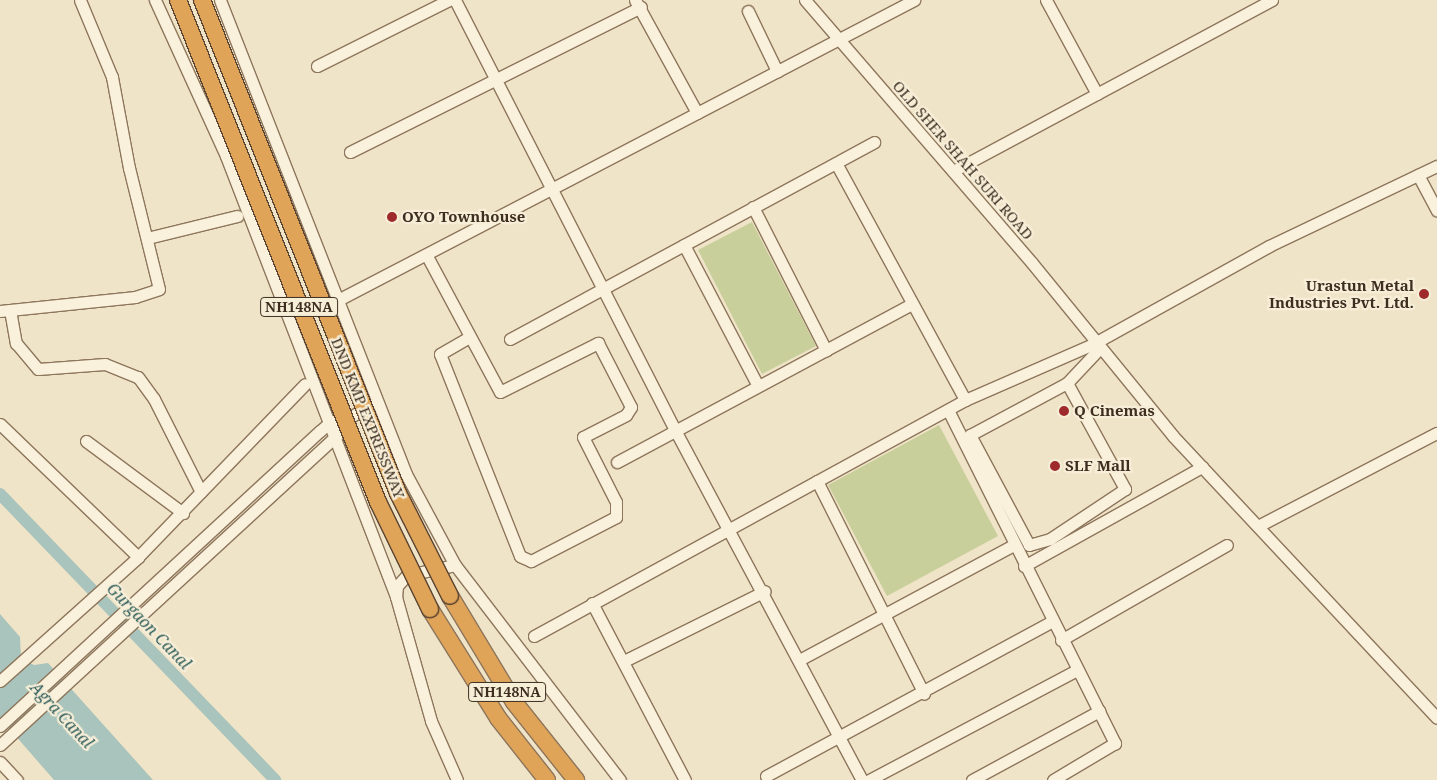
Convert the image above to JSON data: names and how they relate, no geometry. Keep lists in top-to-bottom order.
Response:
{
  "streets": {
    "highway": ["NH148NA", "DND KMP EXPRESSWAY"],
    "street": ["OLD SHER SHAH SURI ROAD"]
  },
  "water": ["Gurgaon Canal", "Agra Canal"],
  "places": [
    "OYO Townhouse",
    "Urastun Metal Industries Pvt. Ltd.",
    "Q Cinemas",
    "SLF Mall"
  ]
}
